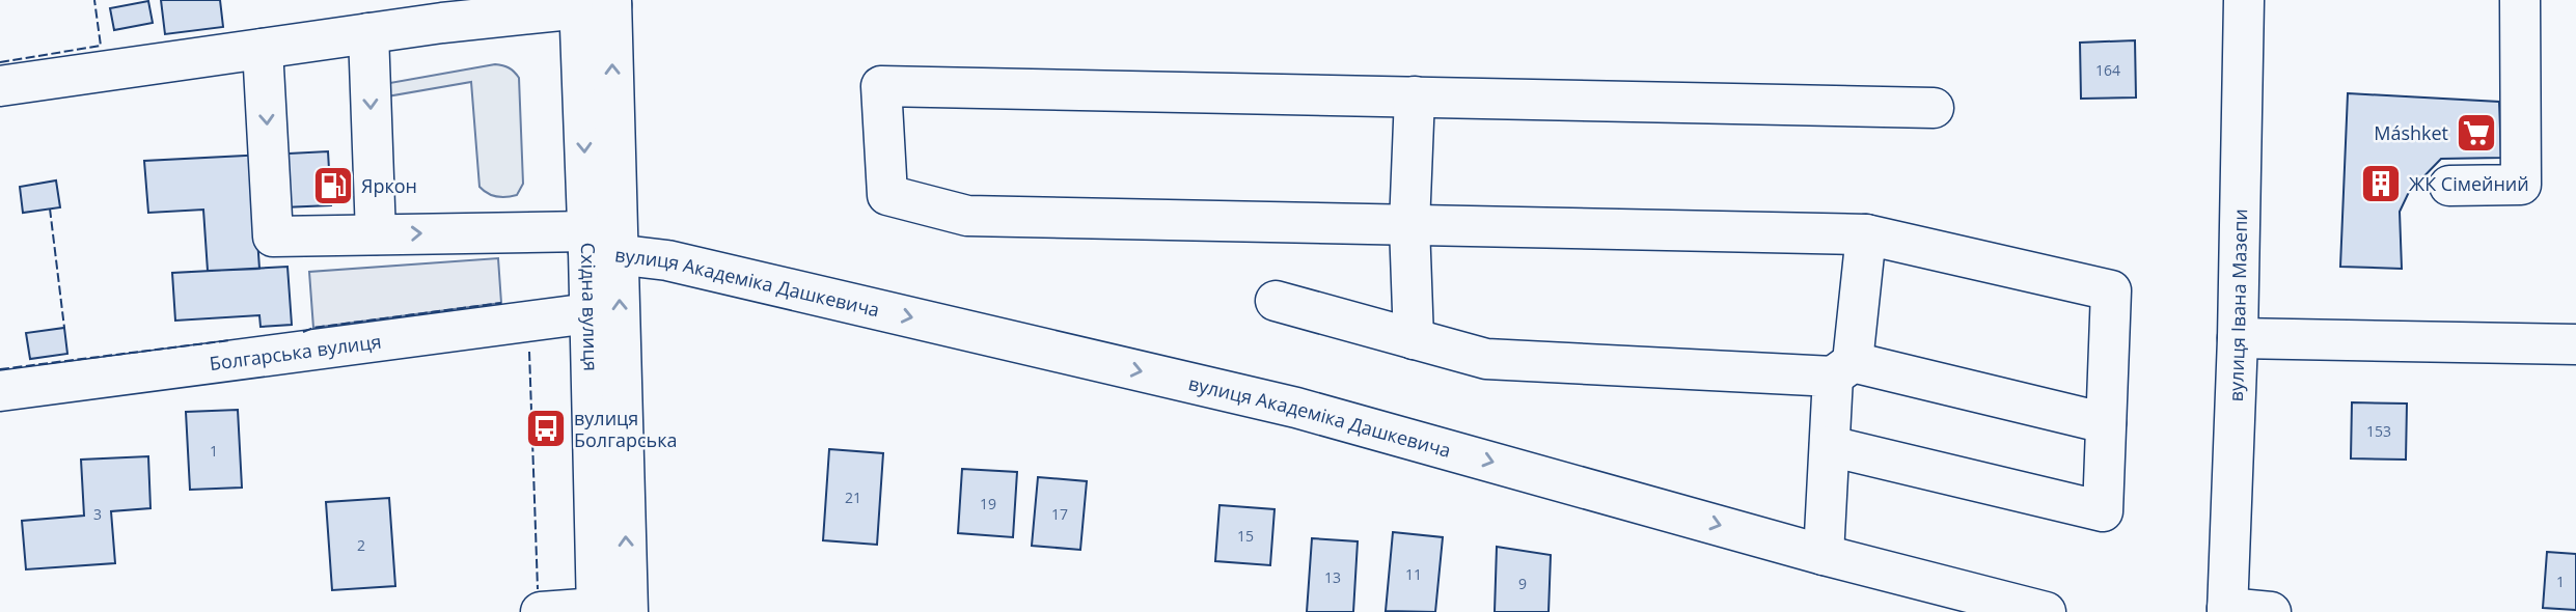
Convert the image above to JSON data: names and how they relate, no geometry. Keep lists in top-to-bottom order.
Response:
{
  "streets": {
    "street": [
      "вулиця Академіка Дашкевича",
      "Східна вулиця",
      "вулиця Івана Мазепи",
      "Болгарська вулиця"
    ]
  },
  "crossings": [
    ["вулиця Академіка Дашкевича", "Східна вулиця"],
    ["Східна вулиця", "Болгарська вулиця"]
  ],
  "places": {
    "supermarket": ["Máshket"],
    "building": ["ЖК Сімейний"],
    "fuel station": ["Яркон"],
    "bus stop": ["вулиця Болгарська"]
  },
  "house_numbers": [
    "164",
    "153",
    "1",
    "21",
    "19",
    "3",
    "17",
    "15",
    "2",
    "11",
    "13",
    "1",
    "9"
  ]
}
